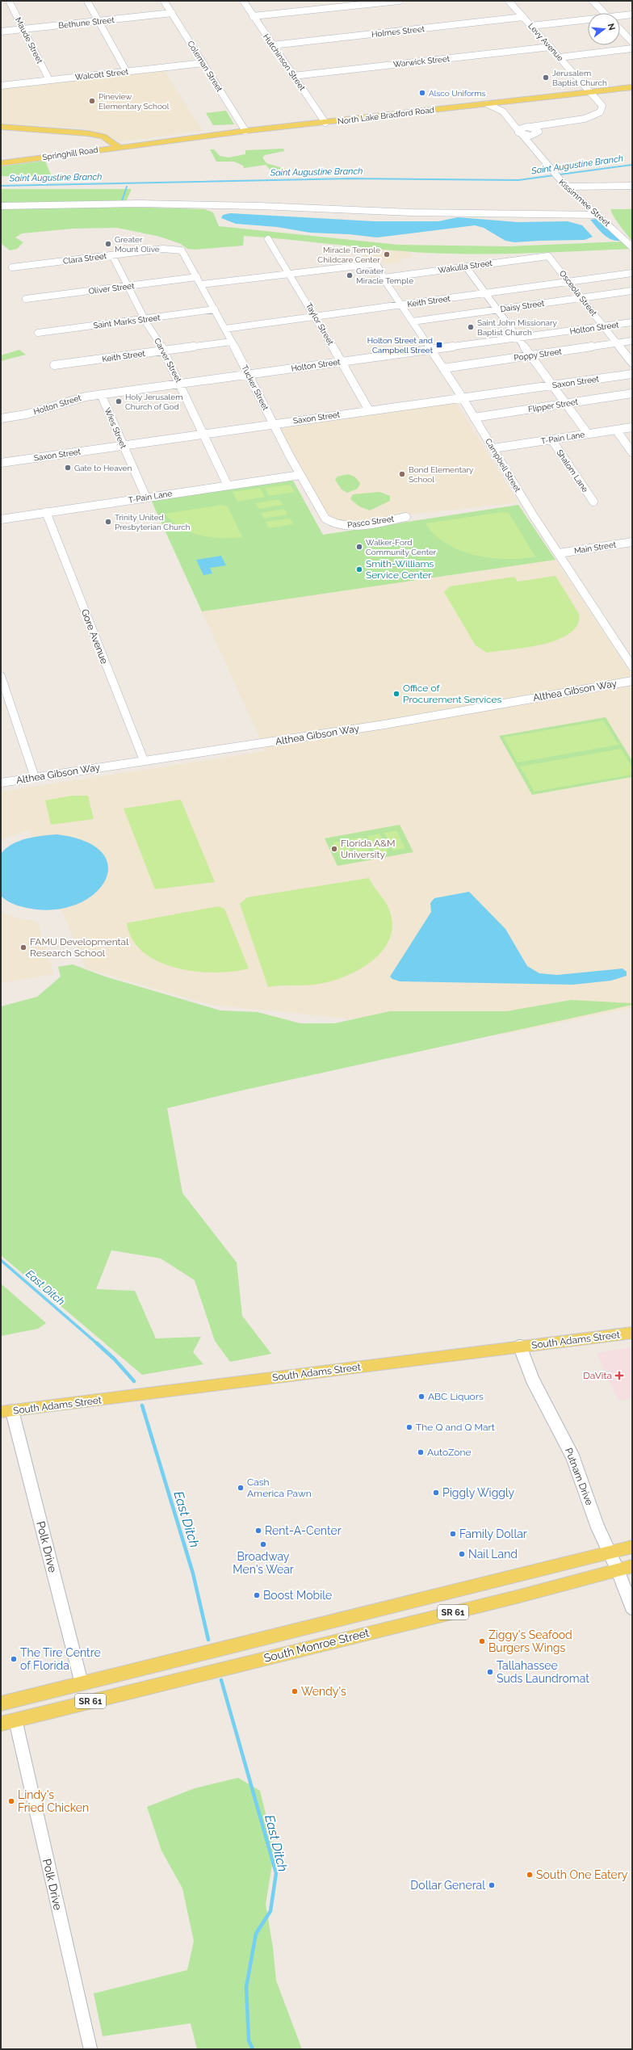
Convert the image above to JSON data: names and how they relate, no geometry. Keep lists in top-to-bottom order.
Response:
{
  "streets": {
    "main road": [
      "North Lake Bradford Road",
      "Springhill Road",
      "South Adams Street",
      "SR 61",
      "South Monroe Street"
    ],
    "street": [
      "Bethune Street",
      "Holmes Street",
      "Maude Street",
      "Levy Avenue",
      "Warwick Street",
      "Hutchinson Street",
      "Coleman Street",
      "Walcott Street",
      "Kissimmee Street",
      "Clara Street",
      "Wakulla Street",
      "Oliver Street",
      "Osceola Street",
      "Keith Street",
      "Daisy Street",
      "Saint Marks Street",
      "Taylor Street",
      "Holton Street",
      "Poppy Street",
      "Carver Street",
      "Saxon Street",
      "Tucker Street",
      "Flipper Street",
      "Wies Street",
      "T-Pain Lane",
      "Campbell Street",
      "Shalom Lane",
      "Pasco Street",
      "Main Street",
      "Gore Avenue",
      "Althea Gibson Way",
      "Putnam Drive",
      "Polk Drive"
    ]
  },
  "crossings": [
    ["Bethune Street", "Maude Street"],
    ["Bethune Street", "Coleman Street"],
    ["Holmes Street", "Levy Avenue"],
    ["Holmes Street", "Hutchinson Street"],
    ["Maude Street", "Walcott Street"],
    ["Levy Avenue", "Warwick Street"],
    ["Levy Avenue", "North Lake Bradford Road"],
    ["Warwick Street", "Hutchinson Street"],
    ["Hutchinson Street", "North Lake Bradford Road"],
    ["Coleman Street", "Walcott Street"],
    ["Coleman Street", "North Lake Bradford Road"],
    ["North Lake Bradford Road", "Springhill Road"],
    ["North Lake Bradford Road", "Kissimmee Street"],
    ["Clara Street", "Carver Street"],
    ["Clara Street", "Tucker Street"],
    ["Wakulla Street", "Osceola Street"],
    ["Wakulla Street", "Campbell Street"],
    ["Oliver Street", "Carver Street"],
    ["Oliver Street", "Tucker Street"],
    ["Osceola Street", "Keith Street"],
    ["Osceola Street", "Daisy Street"],
    ["Osceola Street", "Holton Street"],
    ["Osceola Street", "Poppy Street"],
    ["Keith Street", "Taylor Street"],
    ["Keith Street", "Carver Street"],
    ["Keith Street", "Tucker Street"],
    ["Keith Street", "Campbell Street"],
    ["Daisy Street", "Campbell Street"],
    ["Saint Marks Street", "Carver Street"],
    ["Saint Marks Street", "Tucker Street"],
    ["Taylor Street", "Holton Street"],
    ["Taylor Street", "Saxon Street"],
    ["Taylor Street", "Campbell Street"],
    ["Holton Street", "Carver Street"],
    ["Holton Street", "Tucker Street"],
    ["Holton Street", "Wies Street"],
    ["Holton Street", "Campbell Street"],
    ["Poppy Street", "Campbell Street"],
    ["Carver Street", "Saxon Street"],
    ["Carver Street", "T-Pain Lane"],
    ["Saxon Street", "Tucker Street"],
    ["Saxon Street", "Wies Street"],
    ["Saxon Street", "Campbell Street"],
    ["Tucker Street", "T-Pain Lane"],
    ["Tucker Street", "Pasco Street"],
    ["Flipper Street", "Campbell Street"],
    ["Wies Street", "T-Pain Lane"],
    ["T-Pain Lane", "Campbell Street"],
    ["T-Pain Lane", "Shalom Lane"],
    ["T-Pain Lane", "Gore Avenue"],
    ["Campbell Street", "Main Street"],
    ["Gore Avenue", "Althea Gibson Way"],
    ["South Adams Street", "Putnam Drive"],
    ["South Adams Street", "Polk Drive"],
    ["Putnam Drive", "South Monroe Street"],
    ["Polk Drive", "South Monroe Street"]
  ],
  "water": ["Saint Augustine Branch", "East Ditch"],
  "places": {
    "other": [
      "Jerusalem Baptist Church",
      "Alsco Uniforms",
      "Pineview Elementary School",
      "Greater Mount Olive",
      "Miracle Temple Childcare Center",
      "Greater Miracle Temple",
      "Saint John Missionary Baptist Church",
      "Holy Jerusalem Church of God",
      "Gate to Heaven",
      "Bond Elementary School",
      "Trinity United Presbyterian Church",
      "Walker-Ford Community Center",
      "Smith-Williams Service Center",
      "Office of Procurement Services",
      "Florida A&M University",
      "FAMU Developmental Research School",
      "ABC Liquors",
      "The Q and Q Mart",
      "AutoZone",
      "Cash America Pawn",
      "Piggly Wiggly",
      "Rent-A-Center",
      "Family Dollar",
      "Broadway Men's Wear",
      "Nail Land",
      "Boost Mobile",
      "Ziggy's Seafood Burgers Wings",
      "The Tire Centre of Florida",
      "Tallahassee Suds Laundromat",
      "Wendy's",
      "Lindy's Fried Chicken",
      "South One Eatery",
      "Dollar General"
    ],
    "transit": ["Holton Street and Campbell Street"],
    "health": ["DaVita"]
  },
  "north": "right"
}
